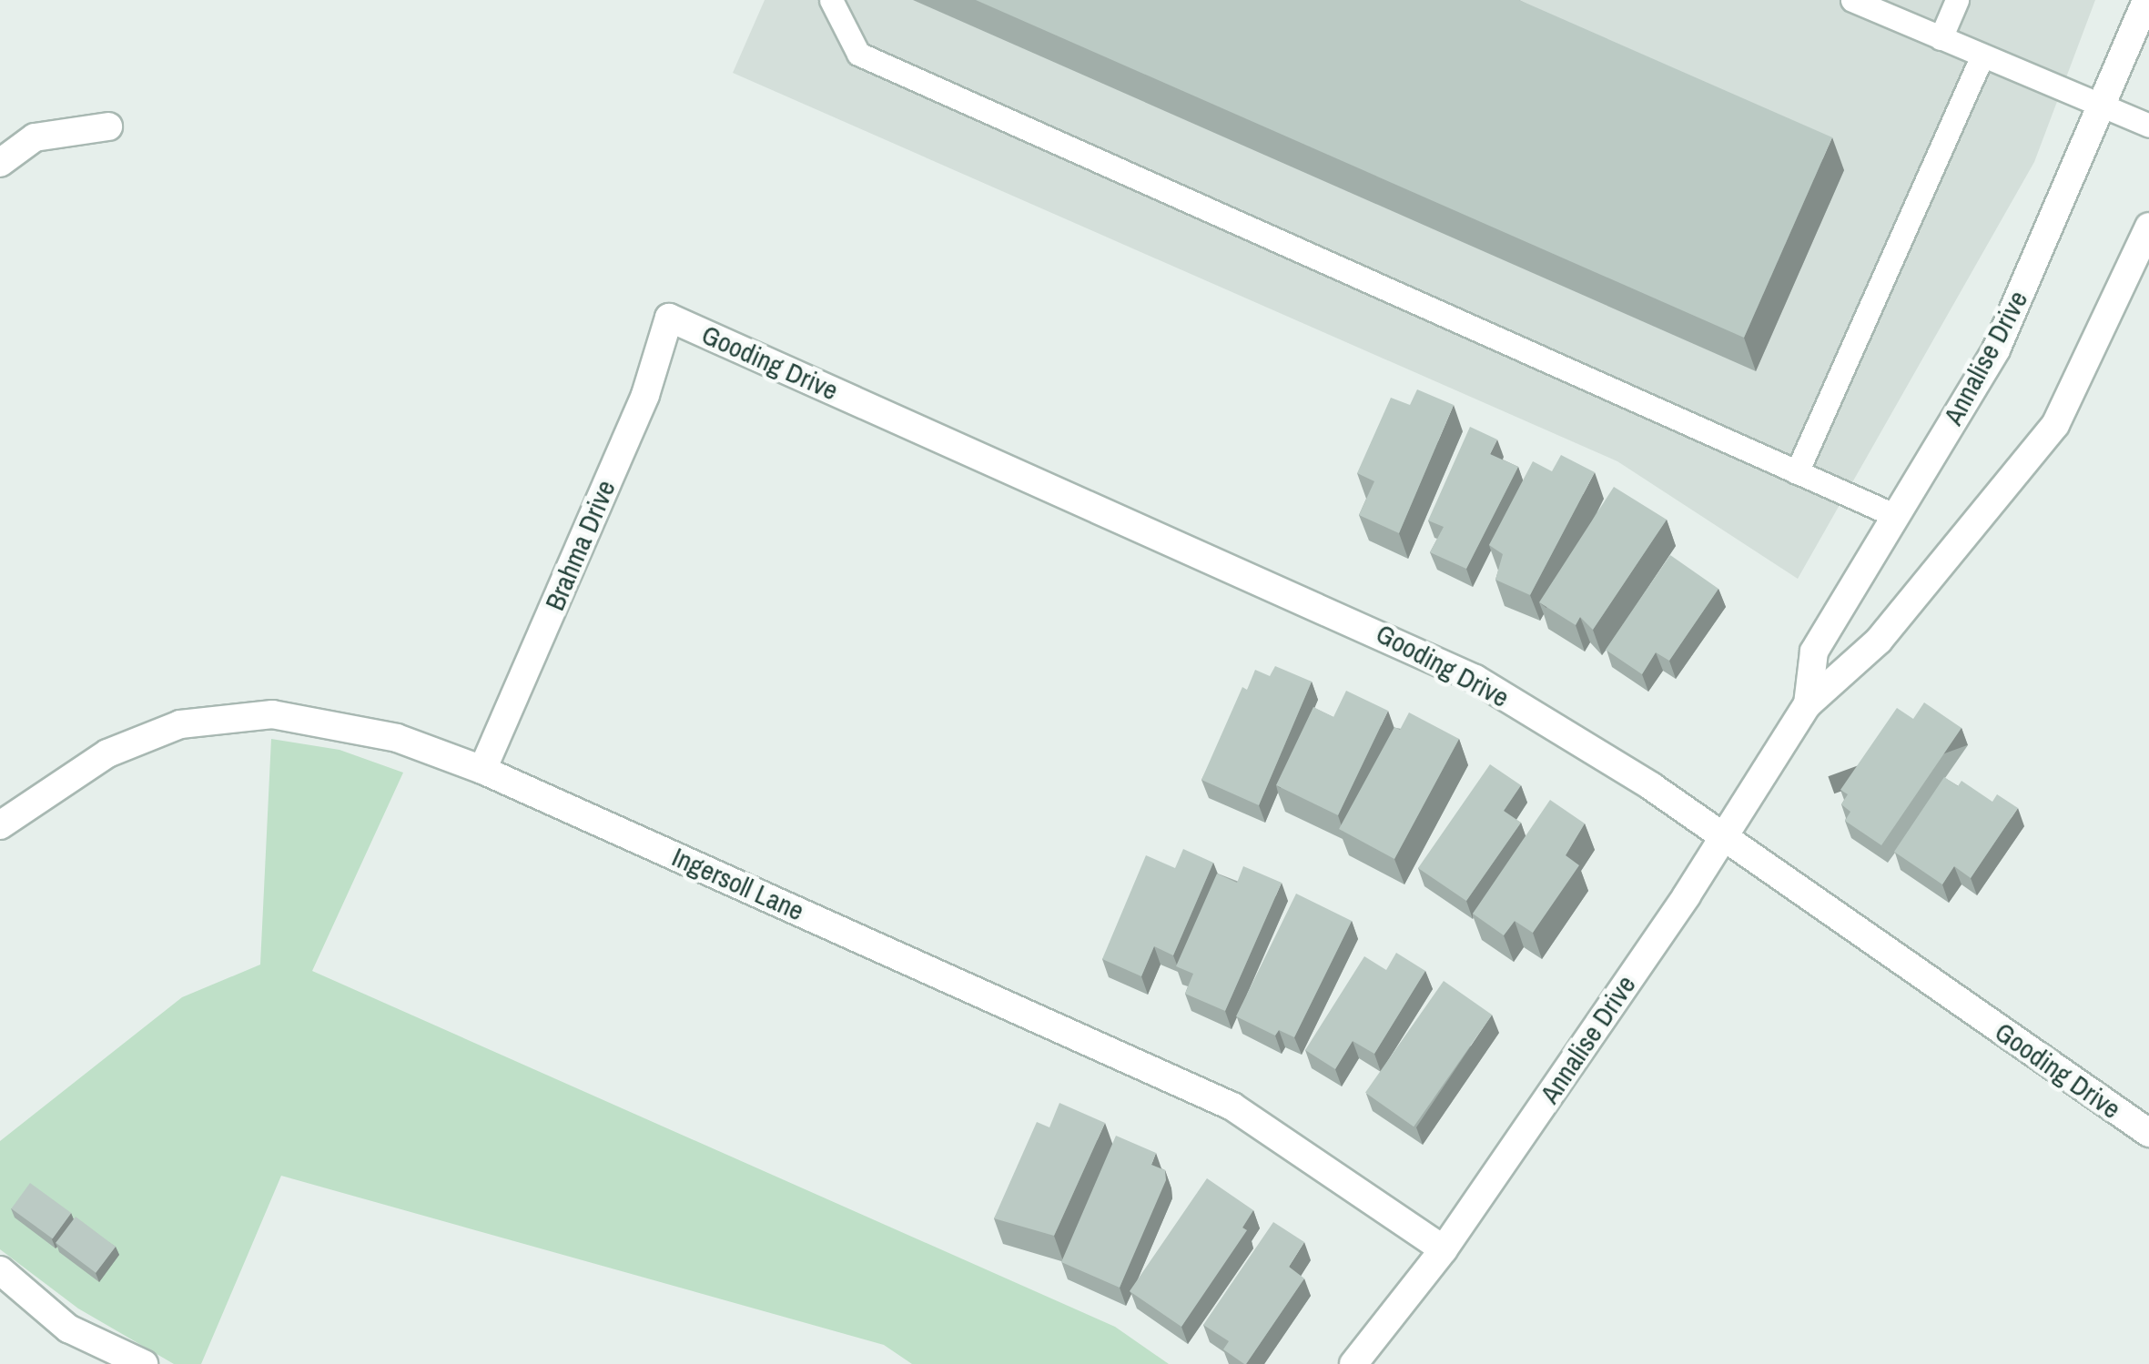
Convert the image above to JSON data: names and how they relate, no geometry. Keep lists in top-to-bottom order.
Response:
{
  "streets": {
    "street": [
      "Annalise Drive",
      "Gooding Drive",
      "Brahma Drive",
      "Ingersoll Lane"
    ]
  },
  "crossings": [
    ["Annalise Drive", "Gooding Drive"],
    ["Annalise Drive", "Ingersoll Lane"],
    ["Gooding Drive", "Brahma Drive"],
    ["Brahma Drive", "Ingersoll Lane"]
  ]
}
